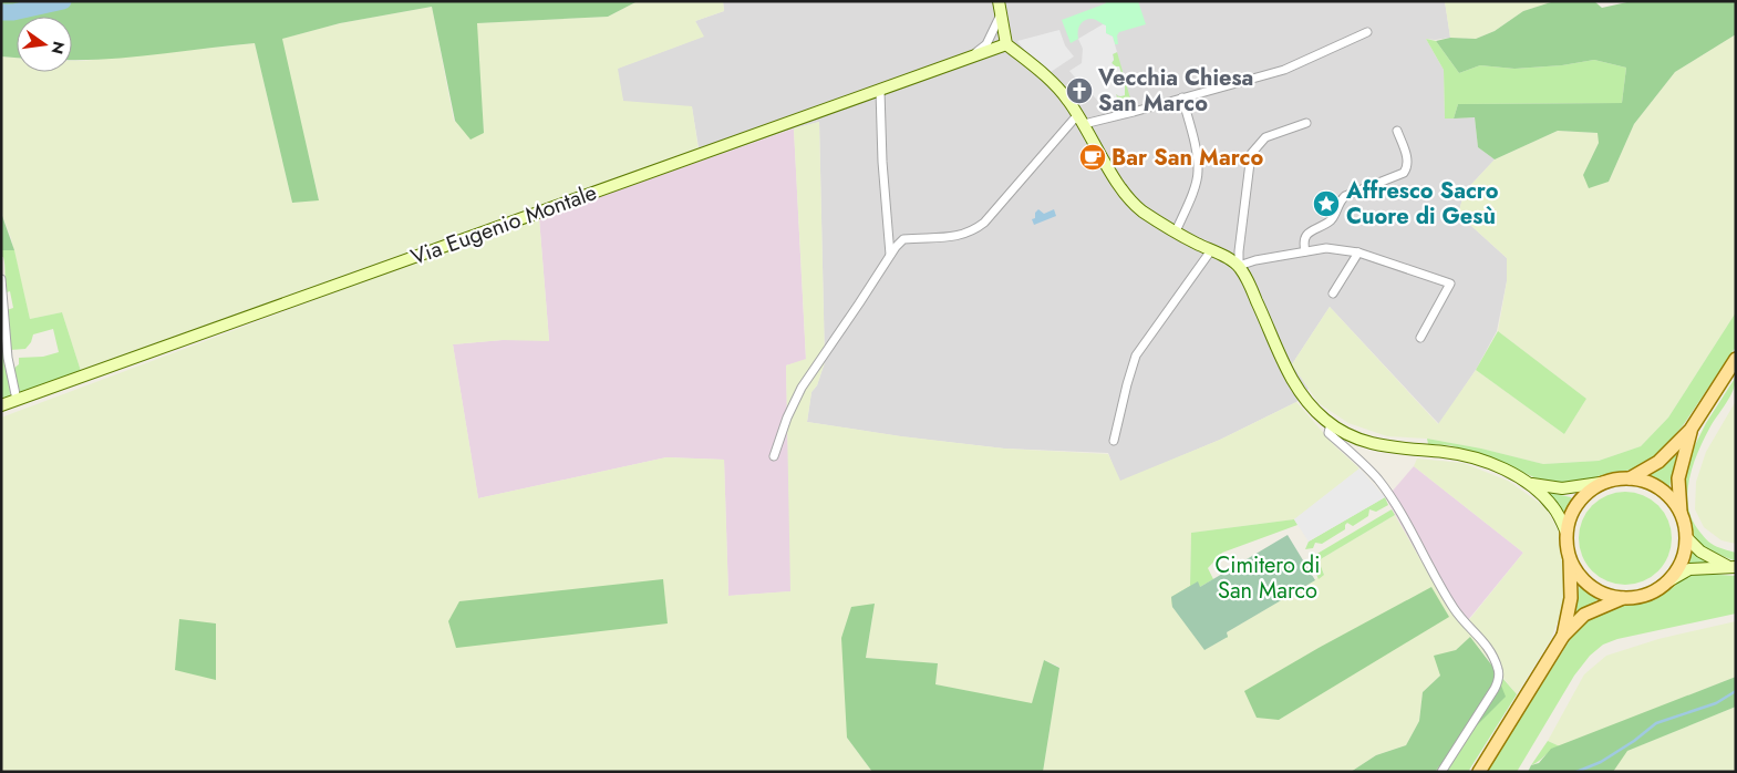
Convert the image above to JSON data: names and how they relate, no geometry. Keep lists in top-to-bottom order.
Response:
{
  "streets": {
    "street": ["Via Eugenio Montale"]
  },
  "parks": ["Cimitero di San Marco"],
  "places": {
    "church": ["Vecchia Chiesa San Marco"],
    "cafe": ["Bar San Marco"],
    "place": ["Affresco Sacro Cuore di Gesù"]
  },
  "north": "right"
}
